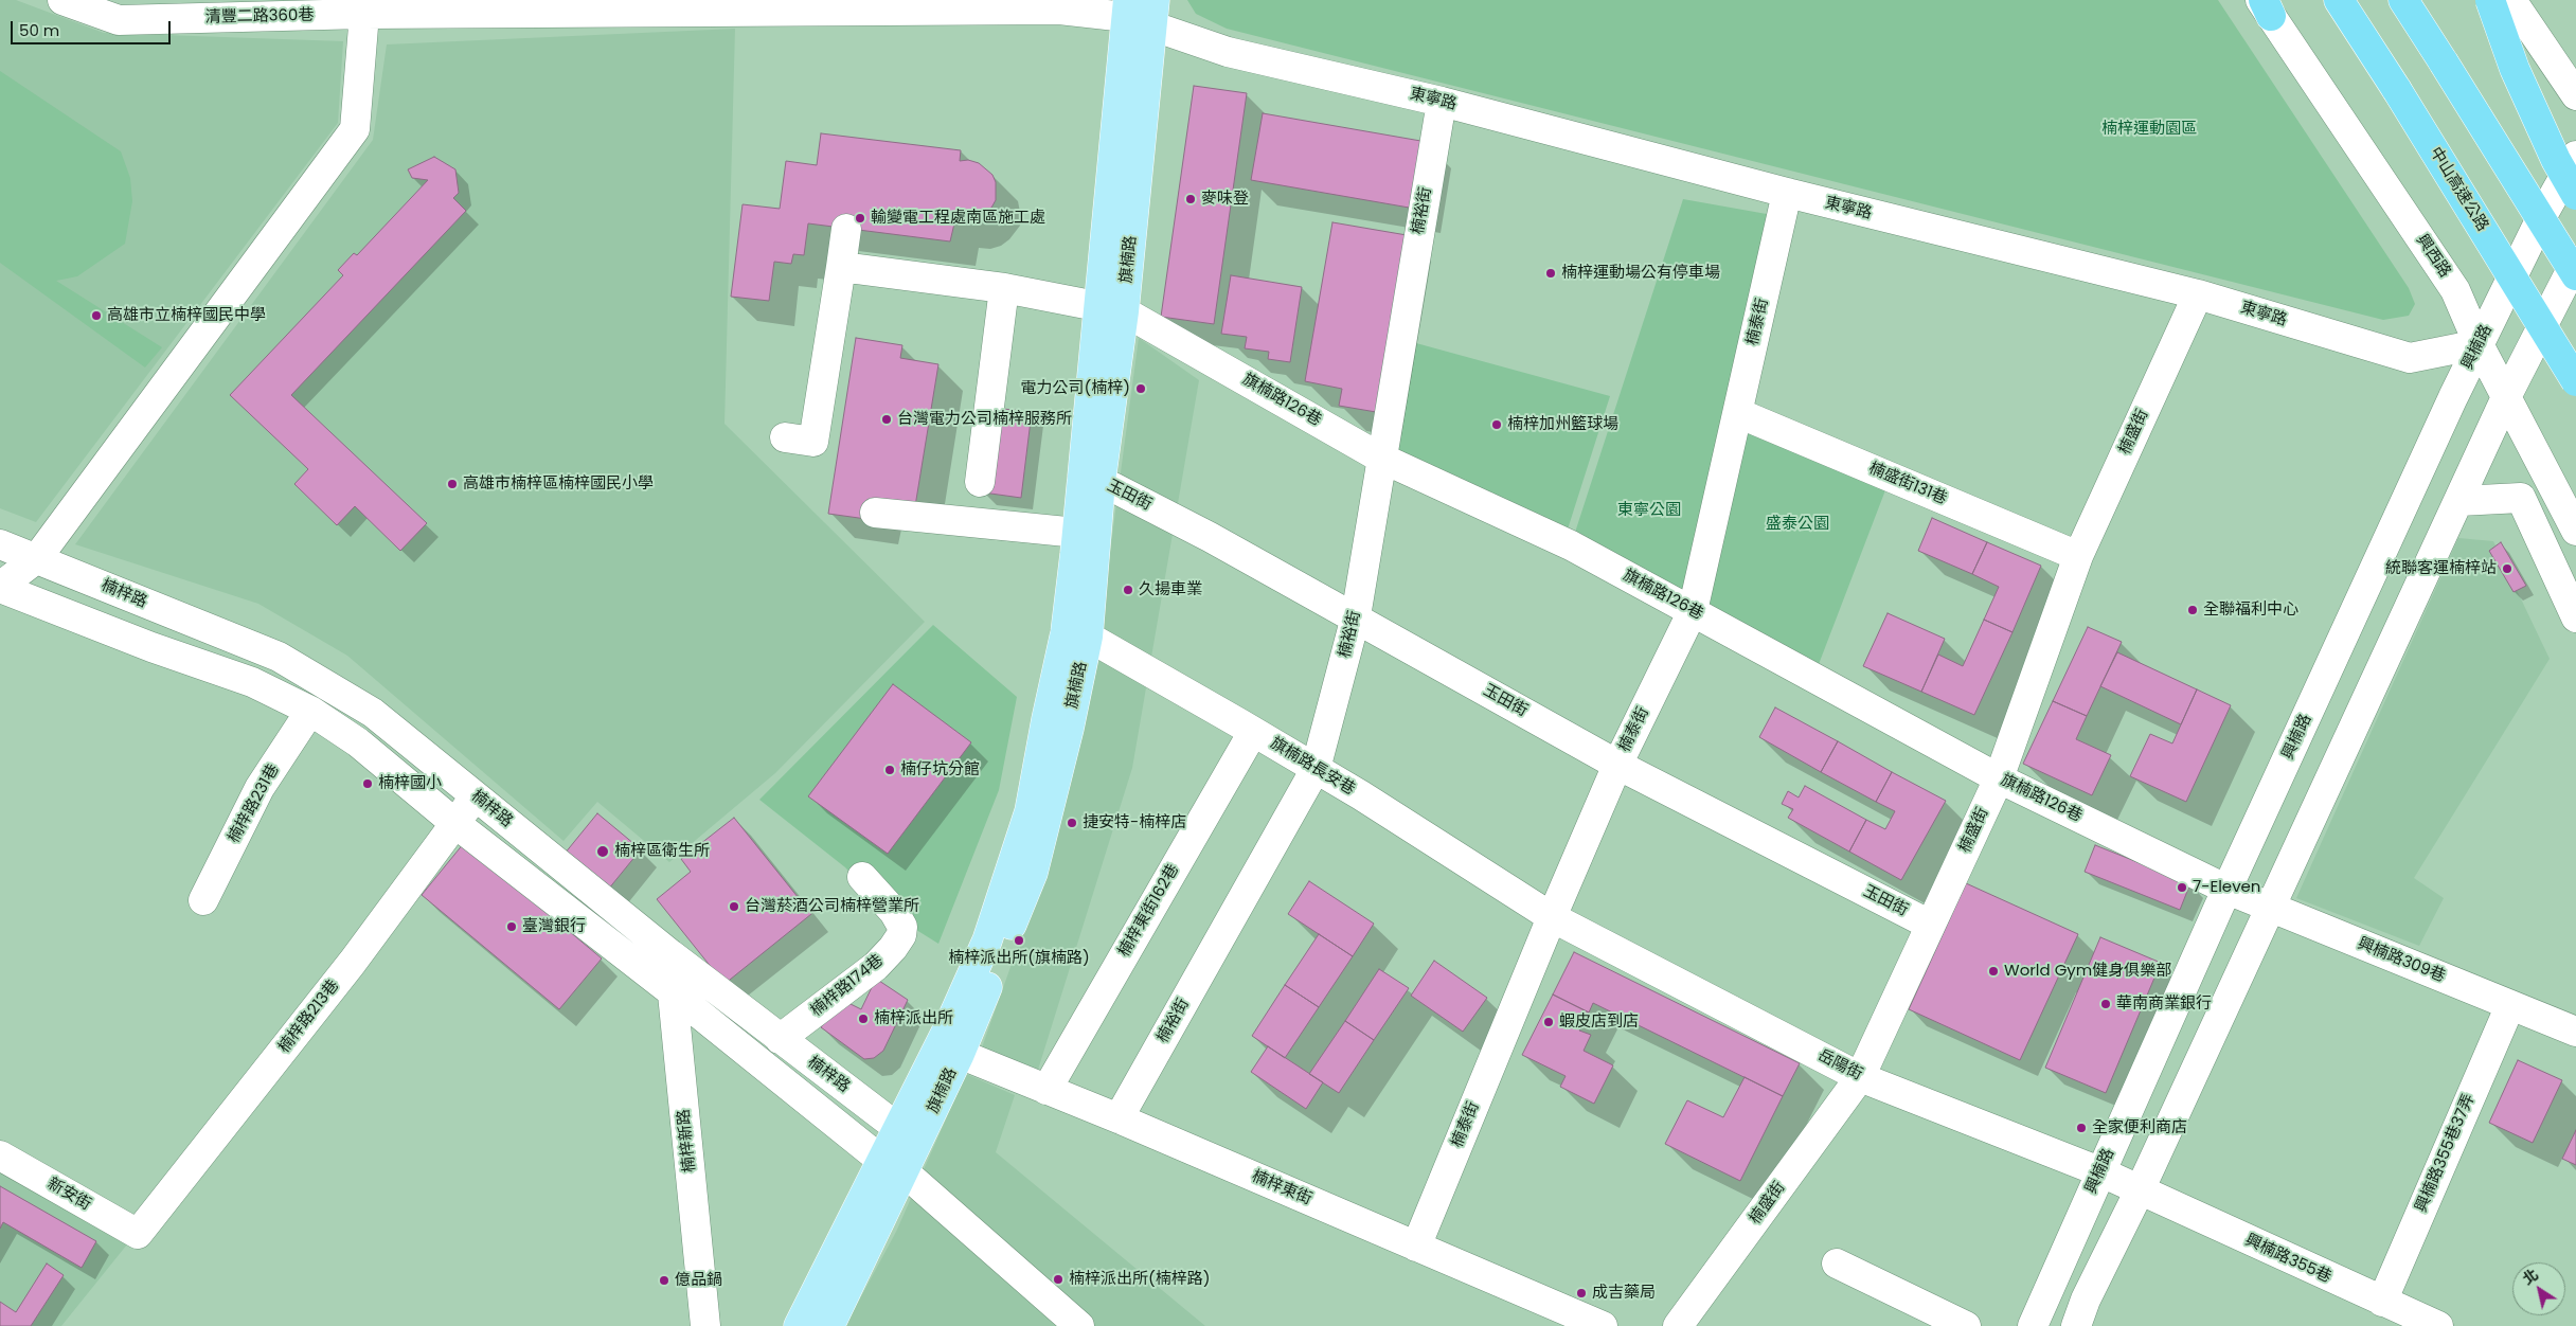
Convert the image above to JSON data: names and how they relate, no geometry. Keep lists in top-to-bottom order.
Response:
{
  "streets": {
    "highway": ["中山高速公路"],
    "main road": ["旗楠路"],
    "street": [
      "清豐二路360巷",
      "東寧路",
      "楠裕街",
      "興西路",
      "楠泰街",
      "興楠路",
      "旗楠路126巷",
      "楠盛街",
      "楠盛街131巷",
      "玉田街",
      "楠梓路",
      "旗楠路長安巷",
      "楠梓路231巷",
      "楠梓東街162巷",
      "興楠路309巷",
      "楠梓路174巷",
      "楠梓路213巷",
      "岳陽街",
      "楠梓新路",
      "興楠路355巷37弄",
      "楠梓東街",
      "新安街",
      "興楠路355巷"
    ]
  },
  "crossings": [
    ["清豐二路360巷", "東寧路"],
    ["東寧路", "楠裕街"],
    ["東寧路", "興西路"],
    ["東寧路", "旗楠路"],
    ["東寧路", "楠泰街"],
    ["東寧路", "興楠路"],
    ["東寧路", "楠盛街"],
    ["楠裕街", "旗楠路126巷"],
    ["楠裕街", "玉田街"],
    ["楠裕街", "旗楠路長安巷"],
    ["楠裕街", "楠梓東街"],
    ["興西路", "興楠路"],
    ["旗楠路", "旗楠路126巷"],
    ["旗楠路", "玉田街"],
    ["旗楠路", "楠梓路"],
    ["旗楠路", "旗楠路長安巷"],
    ["旗楠路", "楠梓東街"],
    ["楠泰街", "旗楠路126巷"],
    ["楠泰街", "楠盛街131巷"],
    ["楠泰街", "玉田街"],
    ["楠泰街", "旗楠路長安巷"],
    ["楠泰街", "岳陽街"],
    ["楠泰街", "楠梓東街"],
    ["興楠路", "旗楠路126巷"],
    ["興楠路", "興楠路309巷"],
    ["興楠路", "岳陽街"],
    ["旗楠路126巷", "楠盛街"],
    ["旗楠路126巷", "興楠路309巷"],
    ["楠盛街", "楠盛街131巷"],
    ["楠盛街", "玉田街"],
    ["楠盛街", "岳陽街"],
    ["楠梓路", "楠梓路231巷"],
    ["楠梓路", "楠梓路174巷"],
    ["楠梓路", "楠梓路213巷"],
    ["楠梓路", "楠梓新路"],
    ["旗楠路長安巷", "楠梓東街162巷"],
    ["旗楠路長安巷", "岳陽街"],
    ["楠梓東街162巷", "楠梓東街"],
    ["興楠路309巷", "興楠路355巷37弄"],
    ["楠梓路213巷", "新安街"],
    ["岳陽街", "興楠路355巷"],
    ["興楠路355巷37弄", "興楠路355巷"]
  ],
  "parks": ["楠梓運動園區", "東寧公園", "盛泰公園"],
  "places": [
    "麥味登",
    "輸變電工程處南區施工處",
    "楠梓運動場公有停車場",
    "高雄市立楠梓國民中學",
    "電力公司(楠梓)",
    "台灣電力公司楠梓服務所",
    "楠梓加州籃球場",
    "高雄市楠梓區楠梓國民小學",
    "統聯客運楠梓站",
    "久揚車業",
    "全聯福利中心",
    "楠仔坑分館",
    "楠梓國小",
    "捷安特-楠梓店",
    "楠梓區衛生所",
    "7-Eleven",
    "台灣菸酒公司楠梓營業所",
    "臺灣銀行",
    "楠梓派出所(旗楠路)",
    "World Gym健身俱樂部",
    "華南商業銀行",
    "楠梓派出所",
    "蝦皮店到店",
    "全家便利商店",
    "楠梓派出所(楠梓路)",
    "億品鍋",
    "成吉藥局"
  ],
  "scale_bar": "50 m",
  "north": "top left"
}
